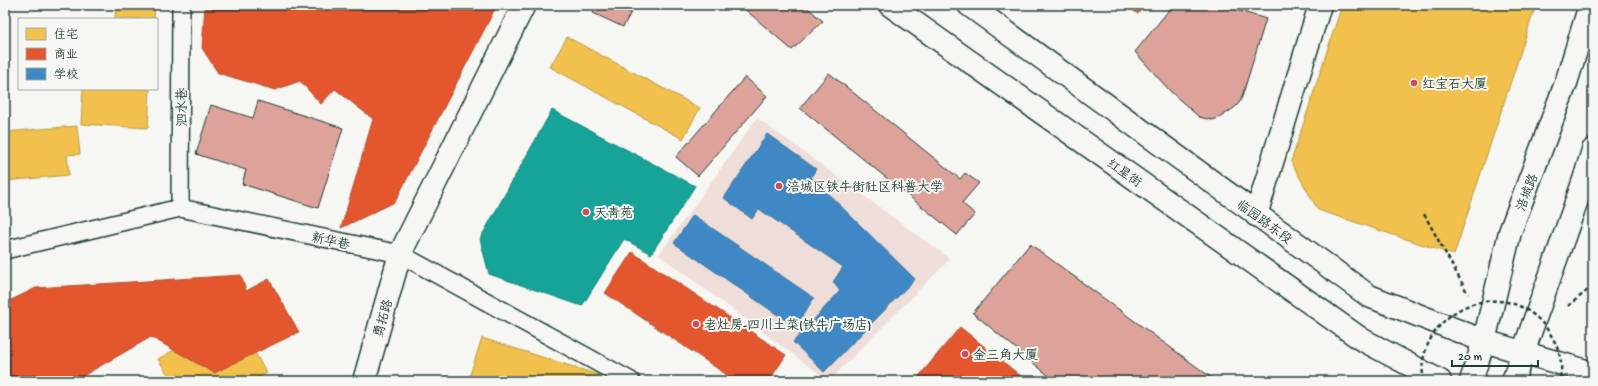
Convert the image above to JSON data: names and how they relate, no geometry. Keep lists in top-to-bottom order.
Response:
{
  "streets": {
    "main road": [
      "红星街",
      "涪城路",
      "临园路东段",
      "勇拓路"
    ],
    "lane": ["泗水巷", "新华巷"]
  },
  "crossings": [
    ["泗水巷", "新华巷"],
    ["涪城路", "临园路东段"],
    ["新华巷", "勇拓路"]
  ],
  "places": [
    "红宝石大厦",
    "涪城区铁牛街社区科普大学",
    "天青苑",
    "老灶房-四川土菜(铁牛广场店)",
    "金三角大厦"
  ],
  "legend": ["住宅", "商业", "学校"],
  "scale_bar": "20 m"
}
